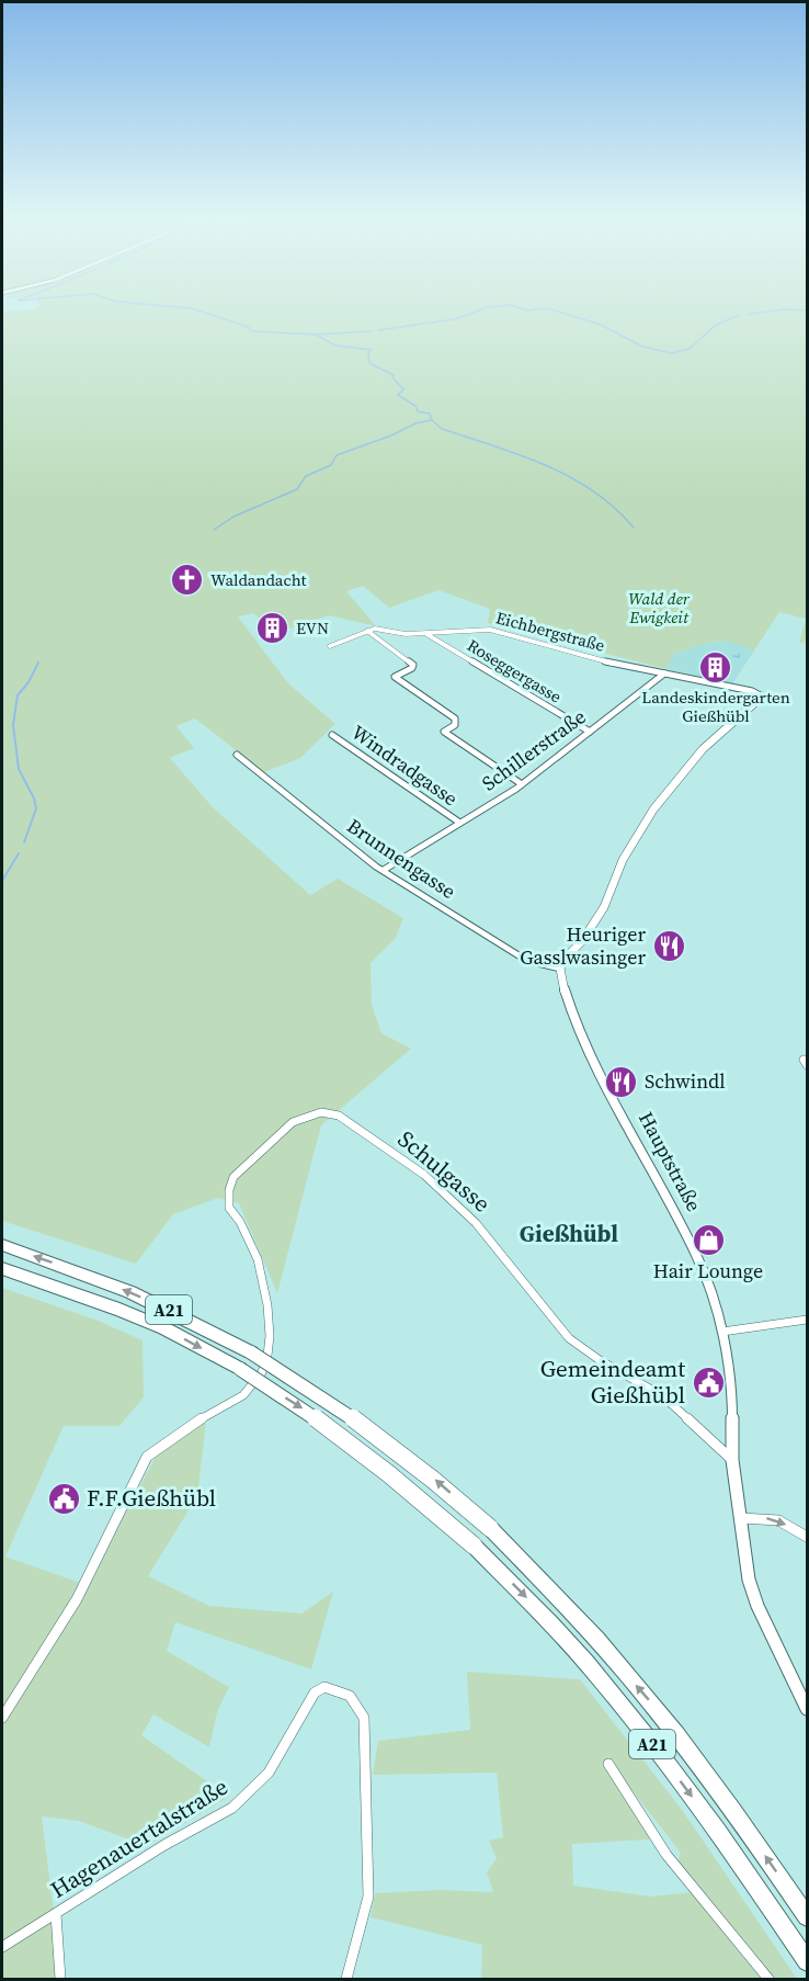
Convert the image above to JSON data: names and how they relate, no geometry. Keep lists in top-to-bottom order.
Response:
{
  "streets": {
    "highway": ["A21"],
    "street": [
      "Eichbergstraße",
      "Roseggergasse",
      "Schillerstraße",
      "Windradgasse",
      "Brunnengasse",
      "Hauptstraße",
      "Schulgasse",
      "Hagenauertalstraße"
    ]
  },
  "crossings": [
    ["Eichbergstraße", "Roseggergasse"],
    ["Eichbergstraße", "Schillerstraße"],
    ["Roseggergasse", "Schillerstraße"],
    ["Schillerstraße", "Windradgasse"],
    ["Schillerstraße", "Brunnengasse"],
    ["Brunnengasse", "Hauptstraße"],
    ["Hauptstraße", "Schulgasse"]
  ],
  "districts": ["Gießhübl"],
  "parks": ["Wald der Ewigkeit"],
  "places": {
    "church": ["Waldandacht"],
    "building": ["EVN", "Landeskindergarten Gießhübl"],
    "restaurant": ["Heuriger Gasslwasinger", "Schwindl"],
    "shop": ["Hair Lounge"],
    "public building": ["Gemeindeamt Gießhübl", "F.F.Gießhübl"]
  }
}
